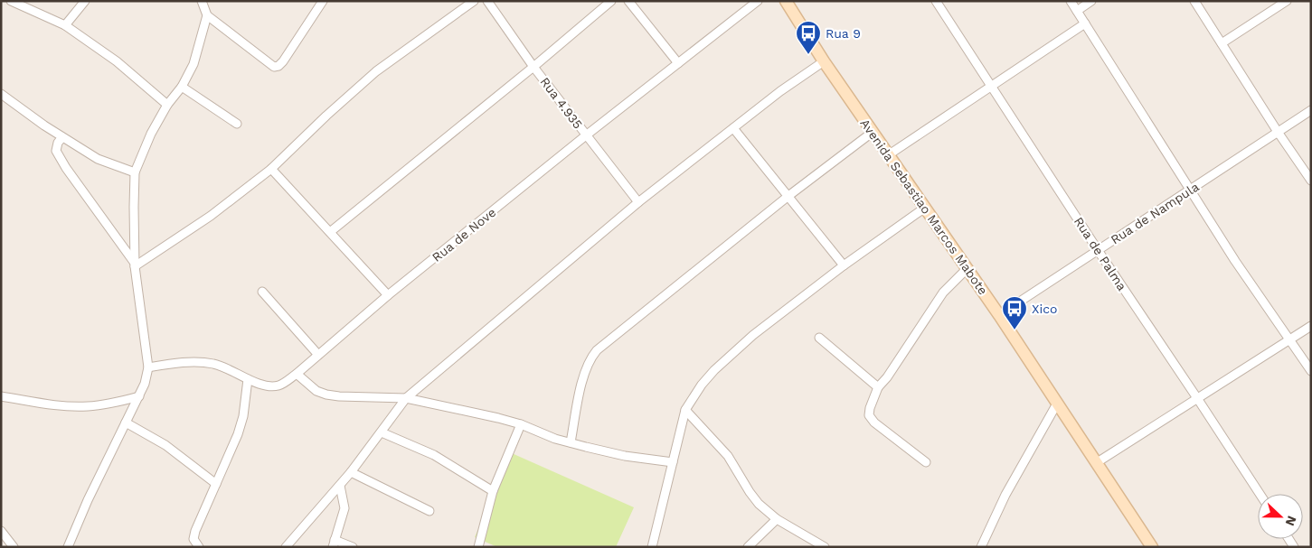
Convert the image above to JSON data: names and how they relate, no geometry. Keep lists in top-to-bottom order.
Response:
{
  "streets": {
    "main road": ["Avenida Sebastiao Marcos Mabote"],
    "street": [
      "Rua 4.935",
      "Rua de Nampula",
      "Rua de Nove",
      "Rua de Palma"
    ]
  },
  "crossings": [
    ["Rua 4.935", "Rua de Nove"],
    ["Avenida Sebastiao Marcos Mabote", "Rua de Nampula"],
    ["Rua de Nampula", "Rua de Palma"]
  ],
  "places": {
    "bus stop": ["Rua 9", "Xico"]
  },
  "north": "right"
}
